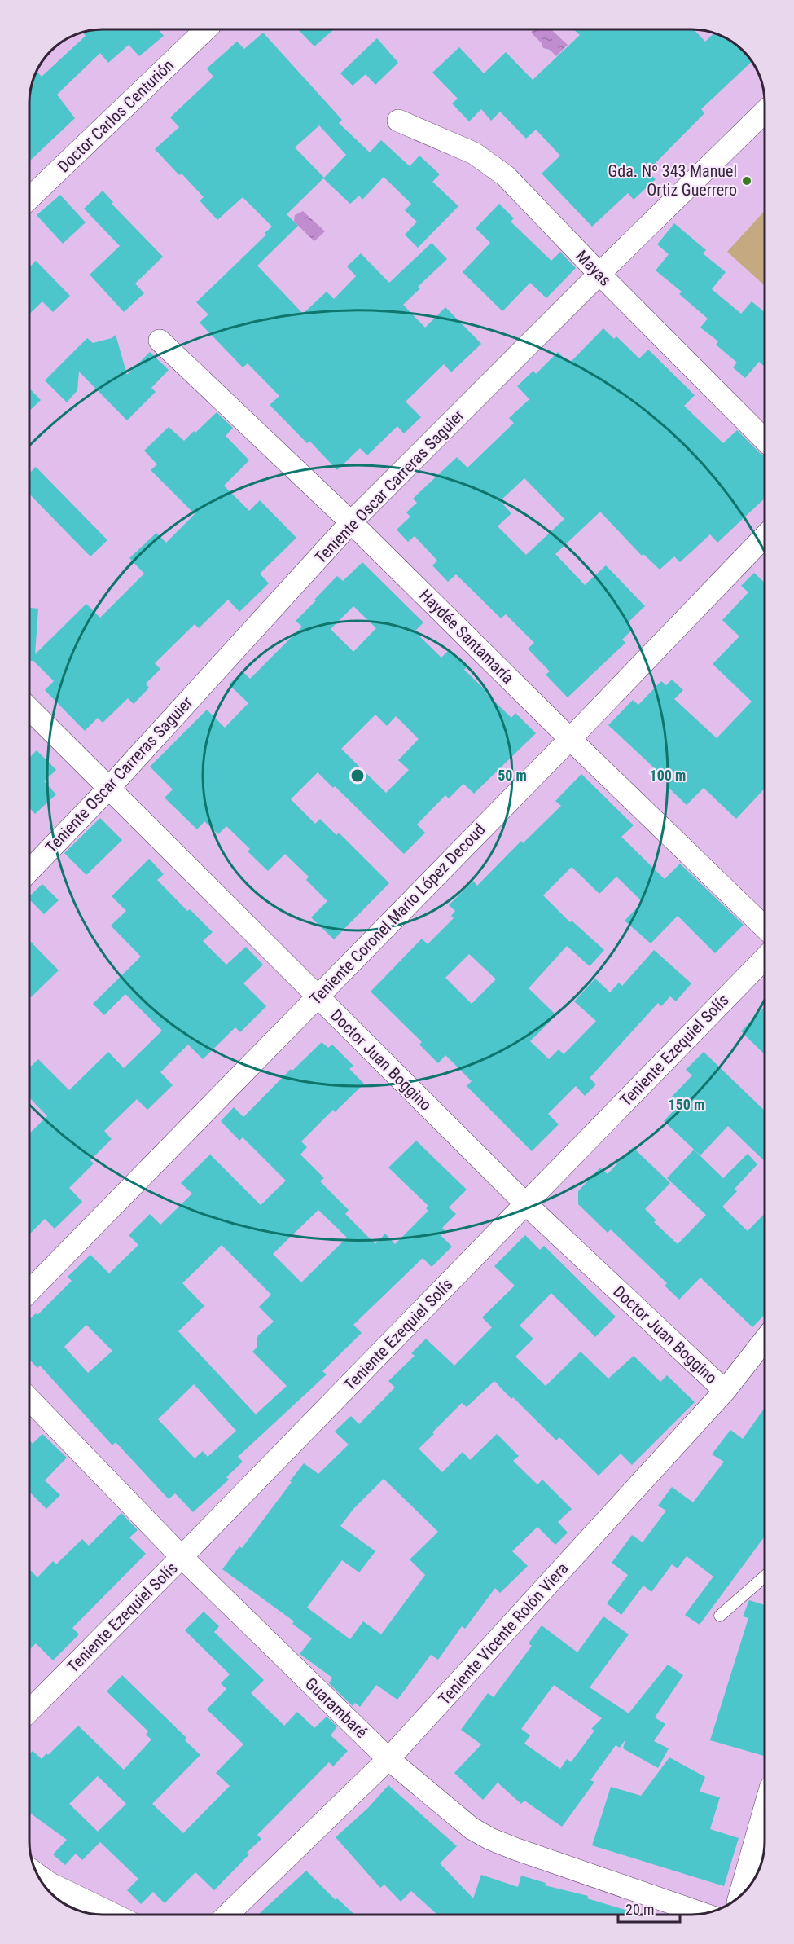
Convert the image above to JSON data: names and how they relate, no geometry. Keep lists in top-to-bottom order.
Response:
{
  "streets": {
    "street": [
      "Doctor Carlos Centurión",
      "Mayas",
      "Teniente Oscar Carreras Saguier",
      "Haydée Santamaría",
      "Teniente Coronel Mario López Decoud",
      "Teniente Ezequiel Solís",
      "Doctor Juan Boggino",
      "Teniente Vicente Rolón Viera",
      "Guarambaré"
    ]
  },
  "crossings": [
    ["Mayas", "Teniente Oscar Carreras Saguier"],
    ["Teniente Oscar Carreras Saguier", "Haydée Santamaría"],
    ["Teniente Oscar Carreras Saguier", "Doctor Juan Boggino"],
    ["Haydée Santamaría", "Teniente Coronel Mario López Decoud"],
    ["Teniente Coronel Mario López Decoud", "Doctor Juan Boggino"],
    ["Teniente Ezequiel Solís", "Doctor Juan Boggino"],
    ["Teniente Ezequiel Solís", "Guarambaré"],
    ["Doctor Juan Boggino", "Teniente Vicente Rolón Viera"],
    ["Teniente Vicente Rolón Viera", "Guarambaré"]
  ],
  "places": ["Gda. Nº 343 Manuel Ortiz Guerrero"],
  "scale_bar": "20 m",
  "rings": ["50 m", "100 m", "150 m"]
}
